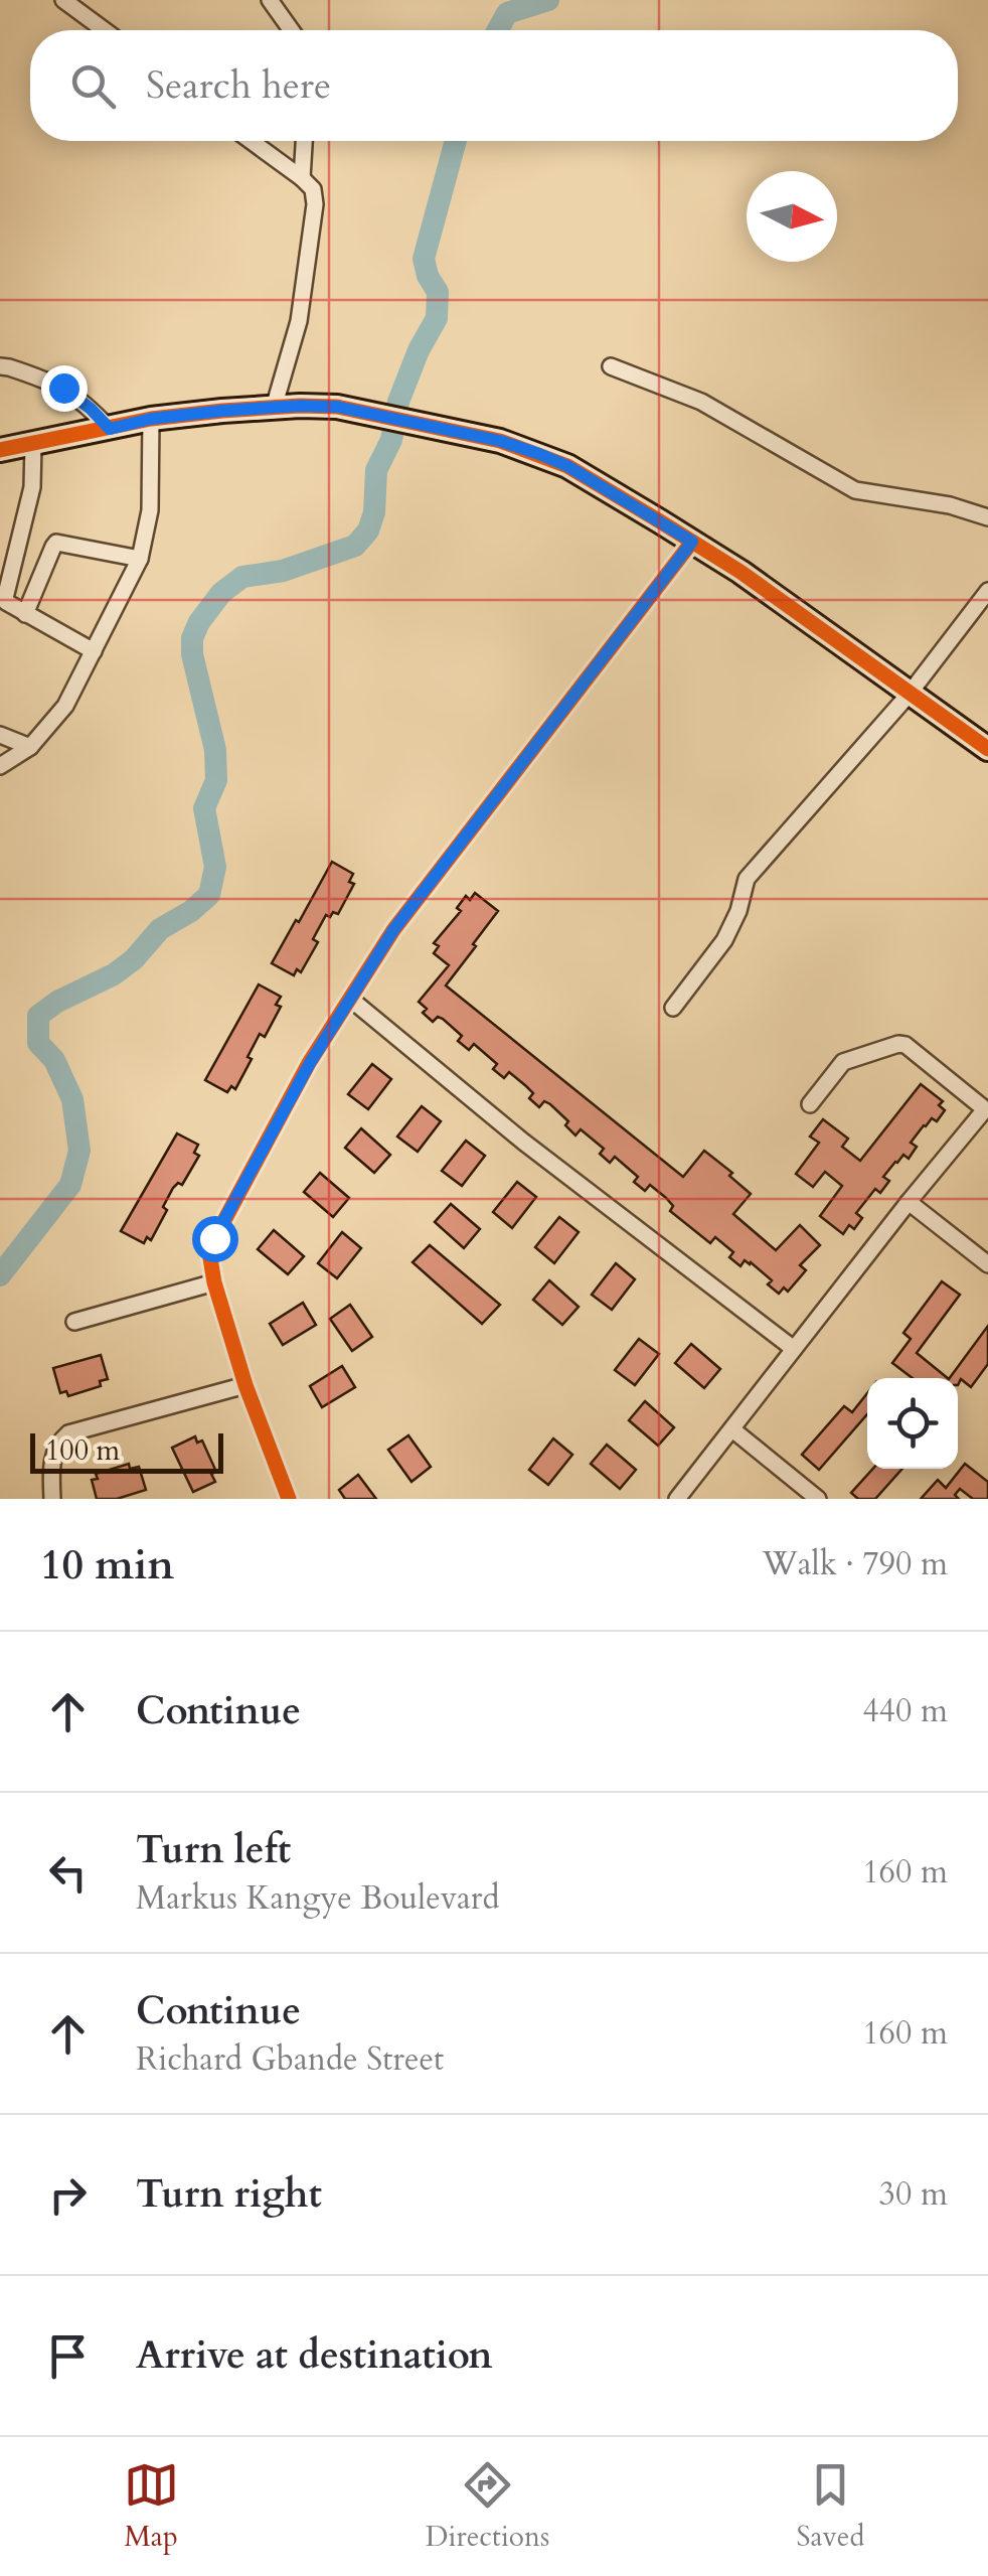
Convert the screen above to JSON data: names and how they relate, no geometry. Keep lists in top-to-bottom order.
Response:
{
  "scale_bar": "100 m",
  "north": "right",
  "page": {
    "search": "Search here",
    "scale": "100 m",
    "heading": ["10 min", "Walk · 790 m"],
    "list": [
      ["Continue", "440 m"],
      ["Turn left", "Markus Kangye Boulevard", "160 m"],
      ["Continue", "Richard Gbande Street", "160 m"],
      ["Turn right", "30 m"],
      "Arrive at destination"
    ],
    "nav": ["Map", "Directions", "Saved"]
  }
}
